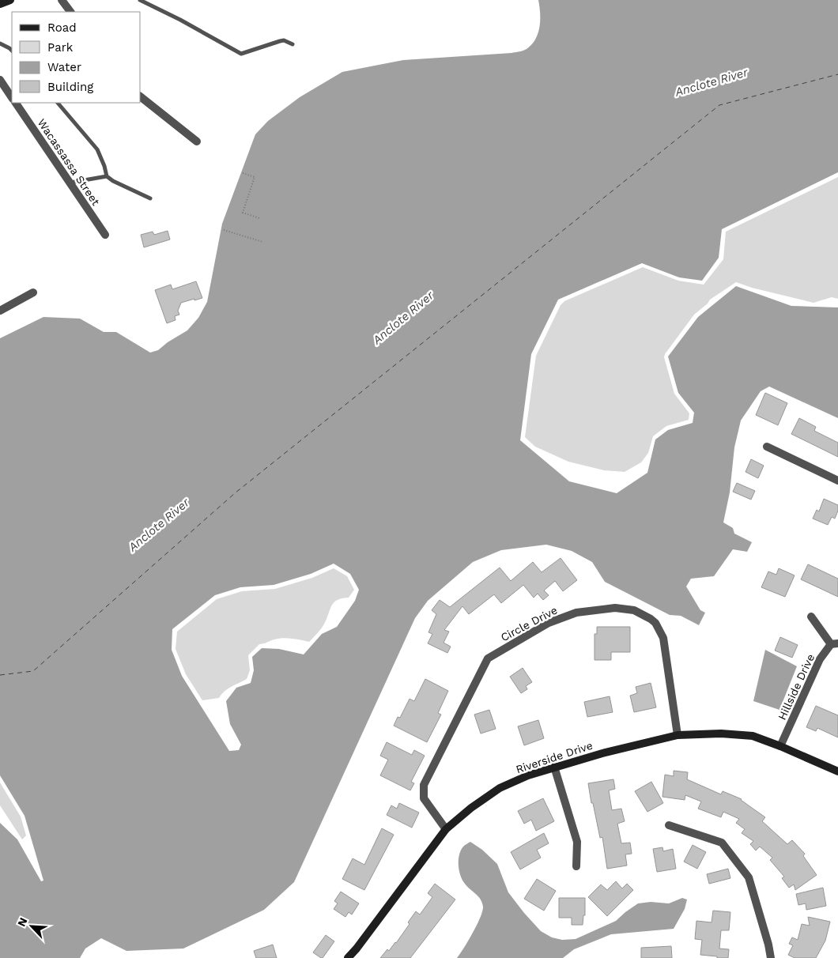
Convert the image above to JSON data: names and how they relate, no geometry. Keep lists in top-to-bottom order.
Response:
{
  "streets": {
    "street": [
      "Wacassassa Street",
      "Circle Drive",
      "Hillside Drive",
      "Riverside Drive"
    ]
  },
  "crossings": [
    ["Circle Drive", "Riverside Drive"],
    ["Hillside Drive", "Riverside Drive"]
  ],
  "water": ["Anclote River"],
  "legend": [
    "Road",
    "Park",
    "Water",
    "Building"
  ],
  "north": "top left"
}
